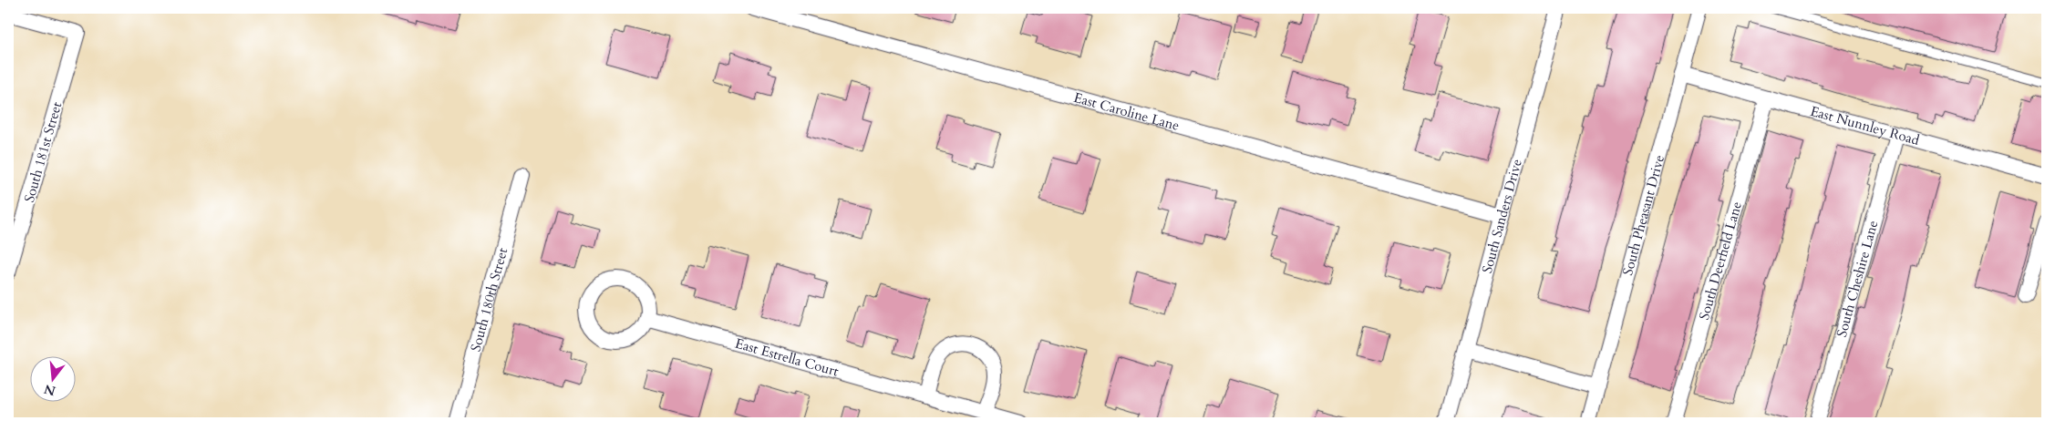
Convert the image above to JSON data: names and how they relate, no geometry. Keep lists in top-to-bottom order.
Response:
{
  "streets": {
    "street": [
      "East Caroline Lane",
      "East Nunnley Road",
      "South 181st Street",
      "South Sanders Drive",
      "South Pheasant Drive",
      "South Deerfield Lane",
      "South Cheshire Lane",
      "South 180th Street",
      "East Estrella Court"
    ]
  },
  "crossings": [
    ["East Caroline Lane", "South Sanders Drive"],
    ["East Nunnley Road", "South Pheasant Drive"],
    ["East Nunnley Road", "South Deerfield Lane"],
    ["East Nunnley Road", "South Cheshire Lane"]
  ],
  "north": "bottom"
}
